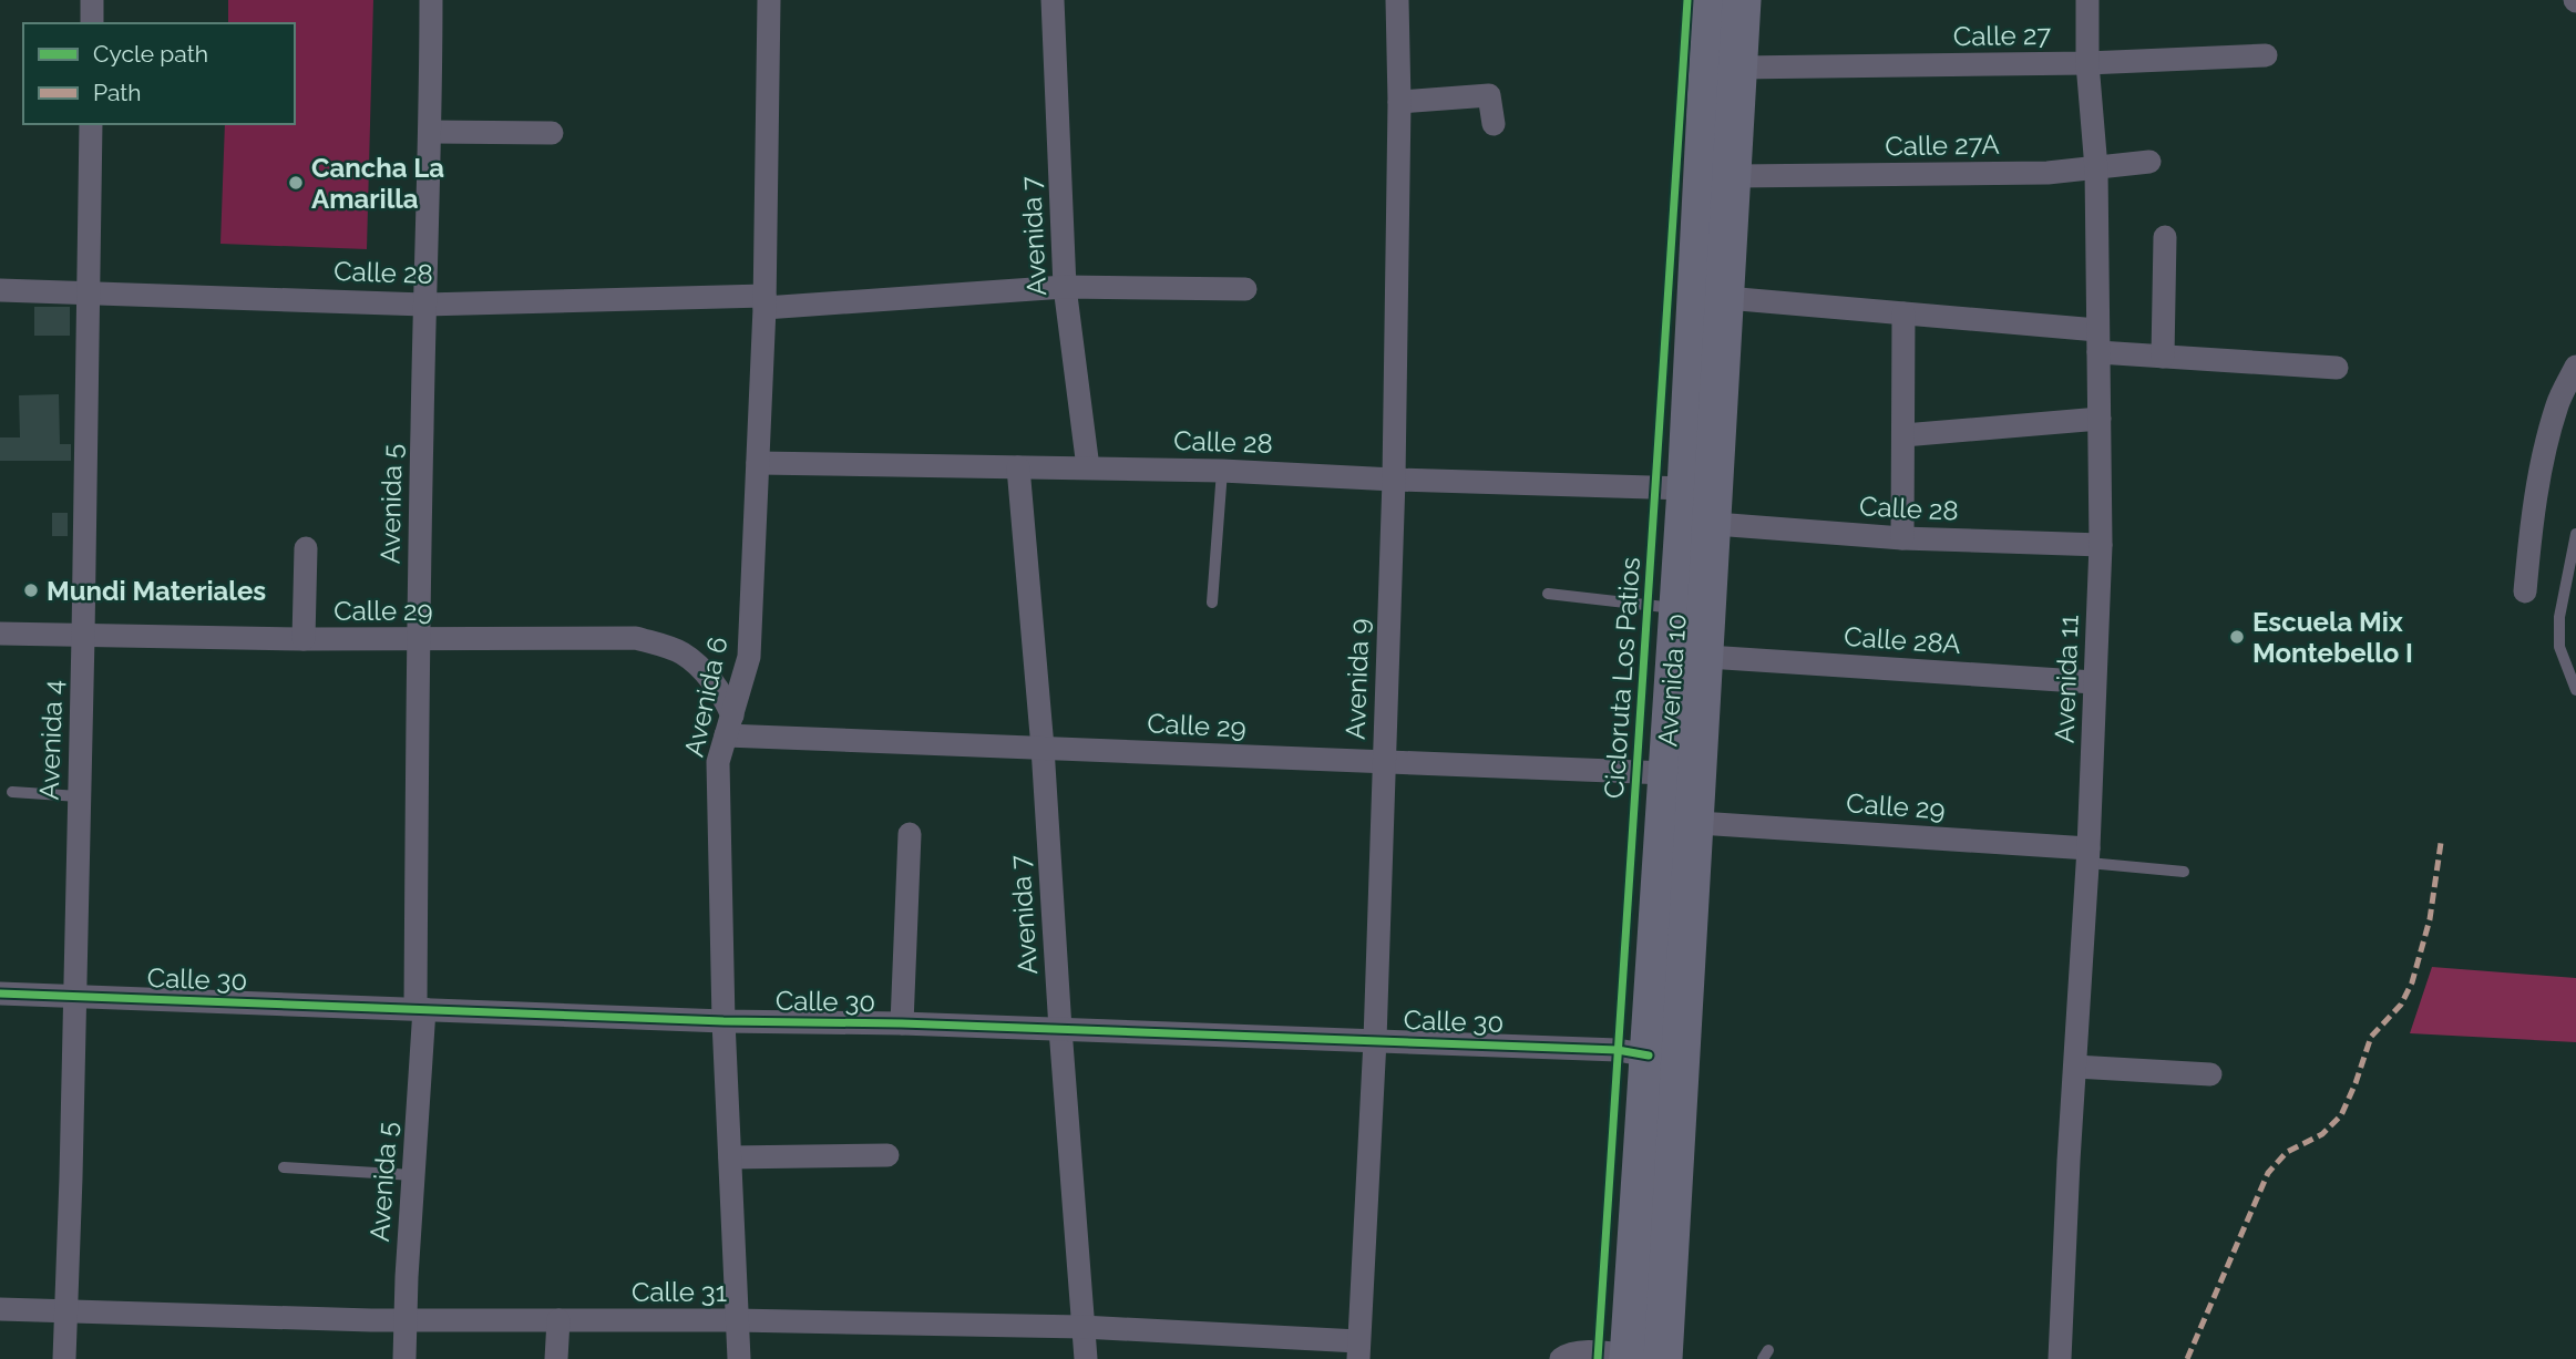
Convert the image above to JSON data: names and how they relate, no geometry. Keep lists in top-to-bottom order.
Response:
{
  "streets": {
    "main road": ["Avenida 10"],
    "street": [
      "Calle 27",
      "Calle 27A",
      "Avenida 7",
      "Calle 28",
      "Avenida 5",
      "Calle 29",
      "Calle 28A",
      "Avenida 9",
      "Avenida 11",
      "Avenida 6",
      "Avenida 4",
      "Calle 30",
      "Calle 31"
    ],
    "cycle path": ["Cicloruta Los Patios"]
  },
  "crossings": [
    ["Calle 27", "Avenida 11"],
    ["Calle 27", "Avenida 10"],
    ["Calle 27A", "Avenida 11"],
    ["Calle 27A", "Avenida 10"],
    ["Avenida 7", "Calle 28"],
    ["Avenida 7", "Calle 29"],
    ["Avenida 7", "Calle 30"],
    ["Avenida 7", "Calle 31"],
    ["Calle 28", "Avenida 5"],
    ["Calle 28", "Avenida 9"],
    ["Calle 28", "Avenida 11"],
    ["Calle 28", "Avenida 10"],
    ["Calle 28", "Avenida 6"],
    ["Calle 28", "Avenida 4"],
    ["Avenida 5", "Calle 29"],
    ["Avenida 5", "Calle 30"],
    ["Avenida 5", "Calle 31"],
    ["Calle 29", "Avenida 9"],
    ["Calle 29", "Avenida 11"],
    ["Calle 29", "Avenida 10"],
    ["Calle 29", "Avenida 6"],
    ["Calle 29", "Avenida 4"],
    ["Calle 28A", "Avenida 11"],
    ["Calle 28A", "Avenida 10"],
    ["Avenida 9", "Calle 30"],
    ["Avenida 9", "Calle 31"],
    ["Avenida 10", "Calle 30"],
    ["Avenida 6", "Calle 30"],
    ["Avenida 6", "Calle 31"],
    ["Avenida 4", "Calle 30"],
    ["Avenida 4", "Calle 31"]
  ],
  "places": ["Cancha La Amarilla", "Mundi Materiales", "Escuela Mix Montebello I"],
  "legend": ["Cycle path", "Path"]
}
